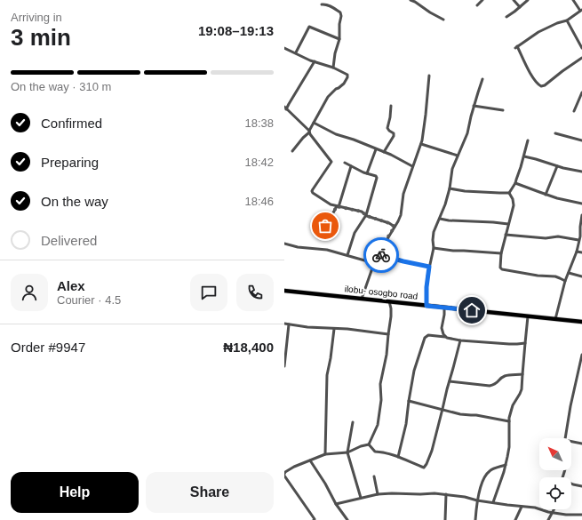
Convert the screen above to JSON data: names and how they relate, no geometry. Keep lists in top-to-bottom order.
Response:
{
  "streets": {
    "main road": ["ilobu- osogbo road"]
  },
  "north": "top left",
  "page": {
    "heading": ["3 min", "Arriving in", "19:08–19:13"],
    "panel": [
      "Alex",
      "Courier · 4.5",
      "Order #9947",
      "₦18,400"
    ],
    "bar": "On the way · 310 m",
    "list": [
      ["Confirmed", "18:38"],
      ["Preparing", "18:42"],
      ["On the way", "18:46"],
      "Delivered"
    ],
    "buttons": ["Help", "Share"]
  }
}
